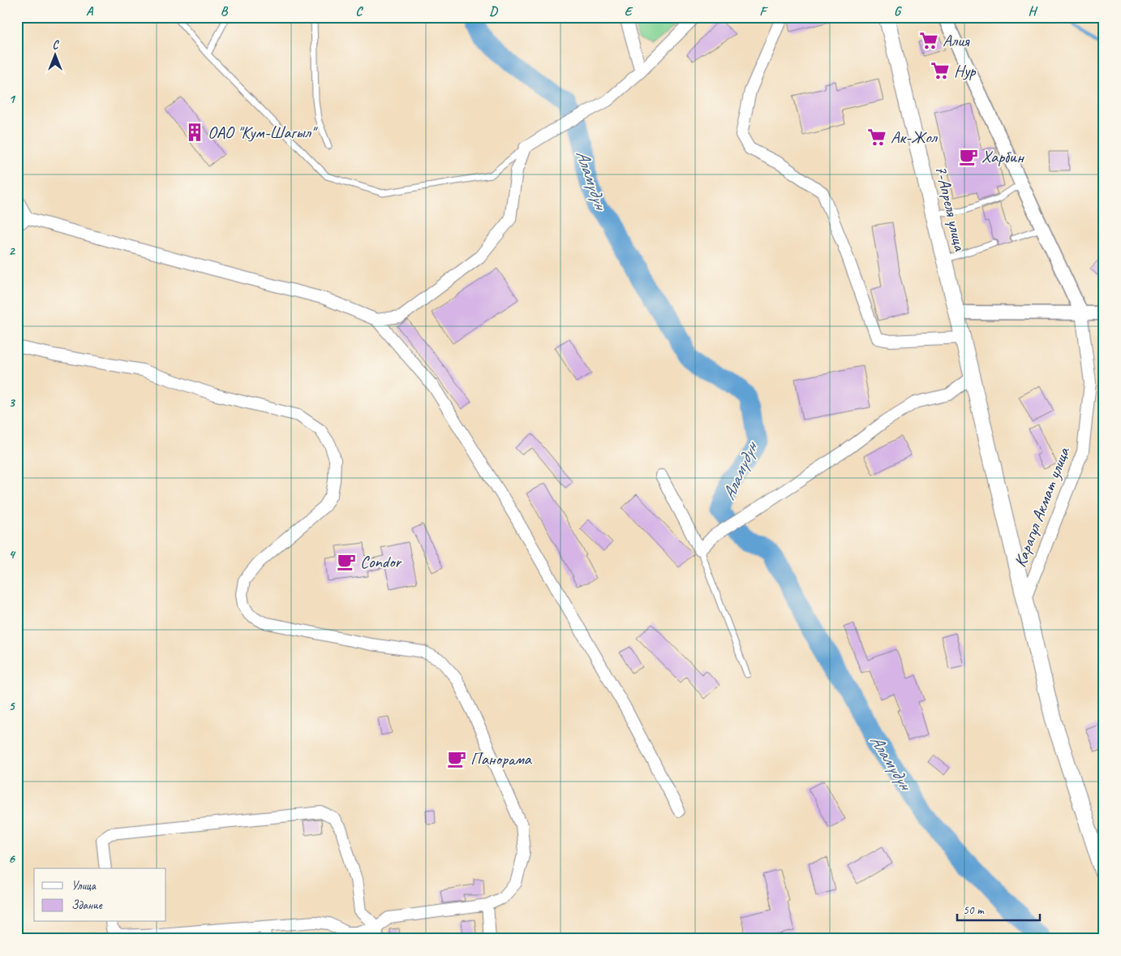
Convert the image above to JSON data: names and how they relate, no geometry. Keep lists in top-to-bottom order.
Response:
{
  "streets": {
    "main road": ["7-Апреля улица"],
    "street": ["Карагул Акмат улица"]
  },
  "crossings": [
    ["7-Апреля улица", "Карагул Акмат улица"]
  ],
  "water": ["Аламүдүн"],
  "places": {
    "supermarket": ["Алия", "Нур", "Ак-Жол"],
    "building": ["ОАО \"Кум-Шагыл\""],
    "cafe": ["Харбин", "Condor", "Панорама"]
  },
  "legend": ["Улица", "Здание"],
  "scale_bar": "50 m",
  "north": "top",
  "grid": {
    "columns": [
      "A",
      "B",
      "C",
      "D",
      "E",
      "F",
      "G",
      "H"
    ],
    "rows": [
      "1",
      "2",
      "3",
      "4",
      "5",
      "6"
    ]
  }
}
